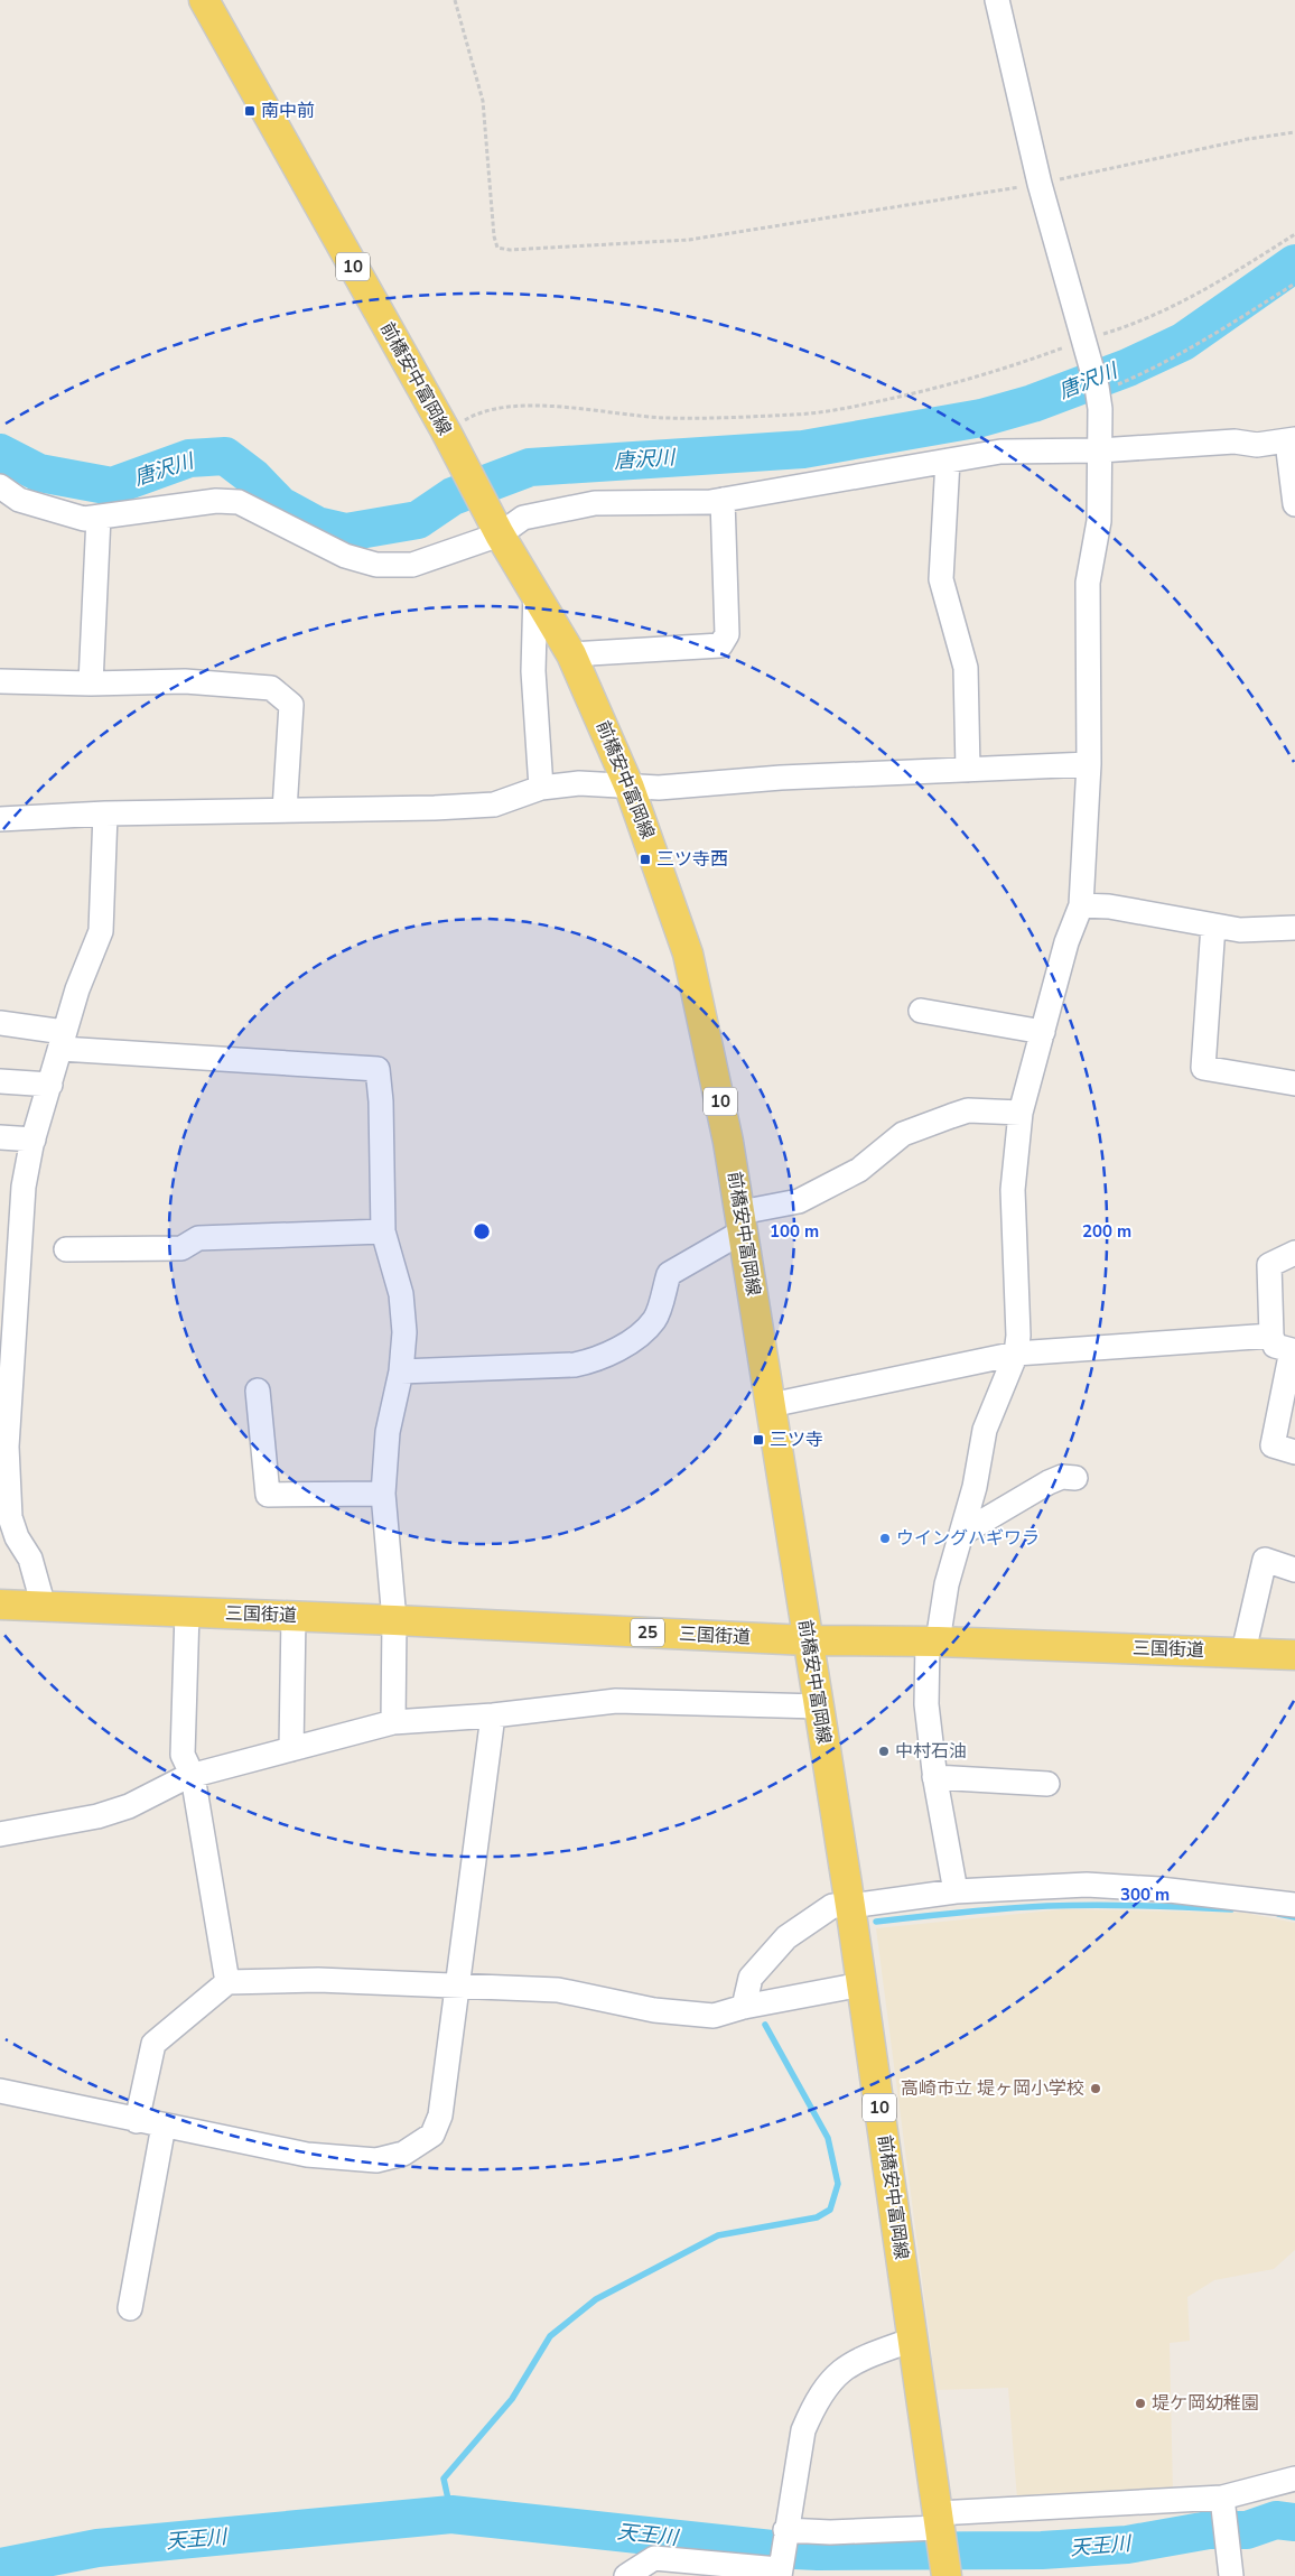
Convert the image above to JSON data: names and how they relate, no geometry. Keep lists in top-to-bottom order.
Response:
{
  "streets": {
    "main road": [
      "10",
      "前橋安中富岡線",
      "三国街道",
      "25"
    ]
  },
  "crossings": [
    ["前橋安中富岡線", "三国街道"]
  ],
  "water": ["唐沢川", "天王川"],
  "places": {
    "transit": ["南中前", "三ツ寺西", "三ツ寺"],
    "other": [
      "ウイングハギワラ",
      "中村石油",
      "高崎市立 堤ヶ岡小学校",
      "堤ケ岡幼稚園"
    ]
  },
  "rings": ["100 m", "200 m", "300 m"]
}
